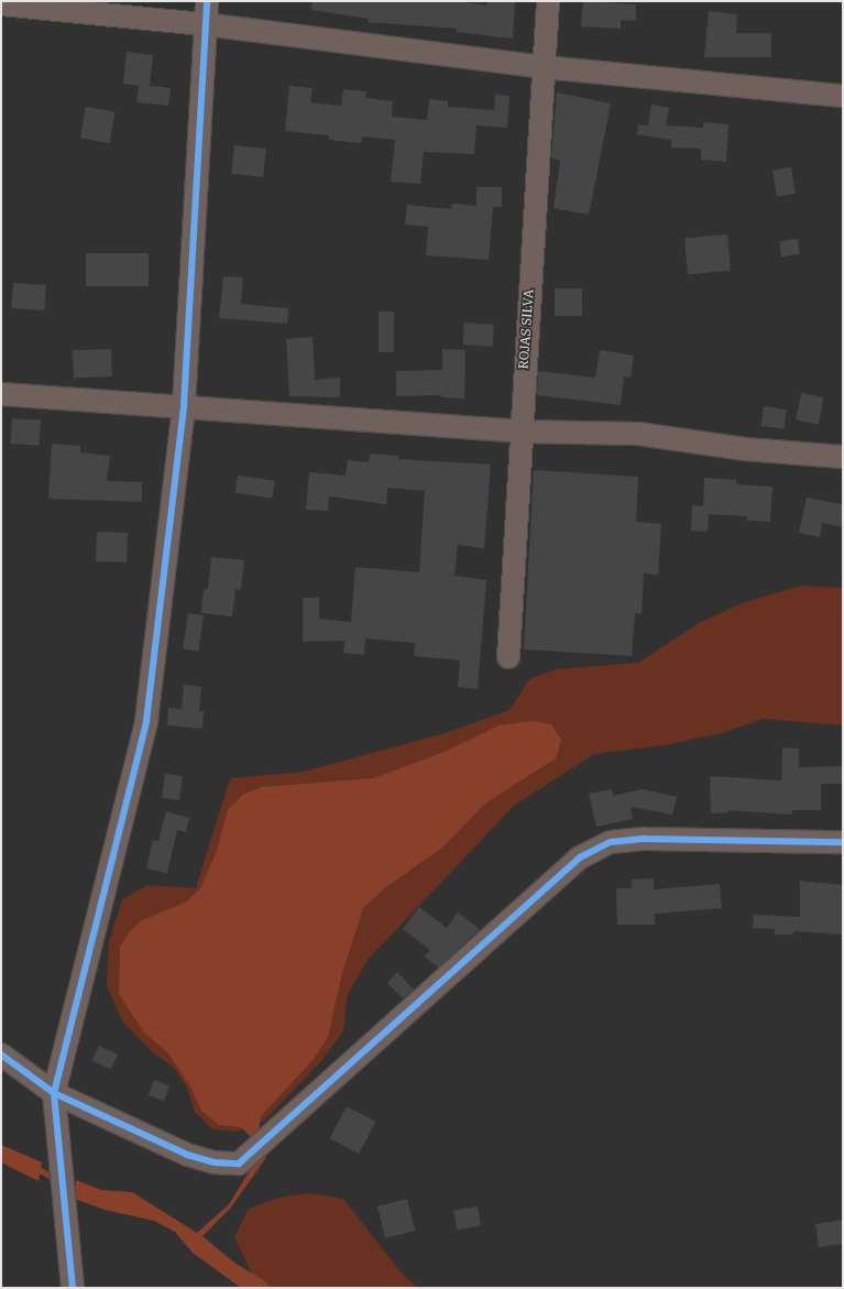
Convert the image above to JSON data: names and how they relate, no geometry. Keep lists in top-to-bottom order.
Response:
{
  "streets": {
    "street": ["ROJAS SILVA"]
  }
}
